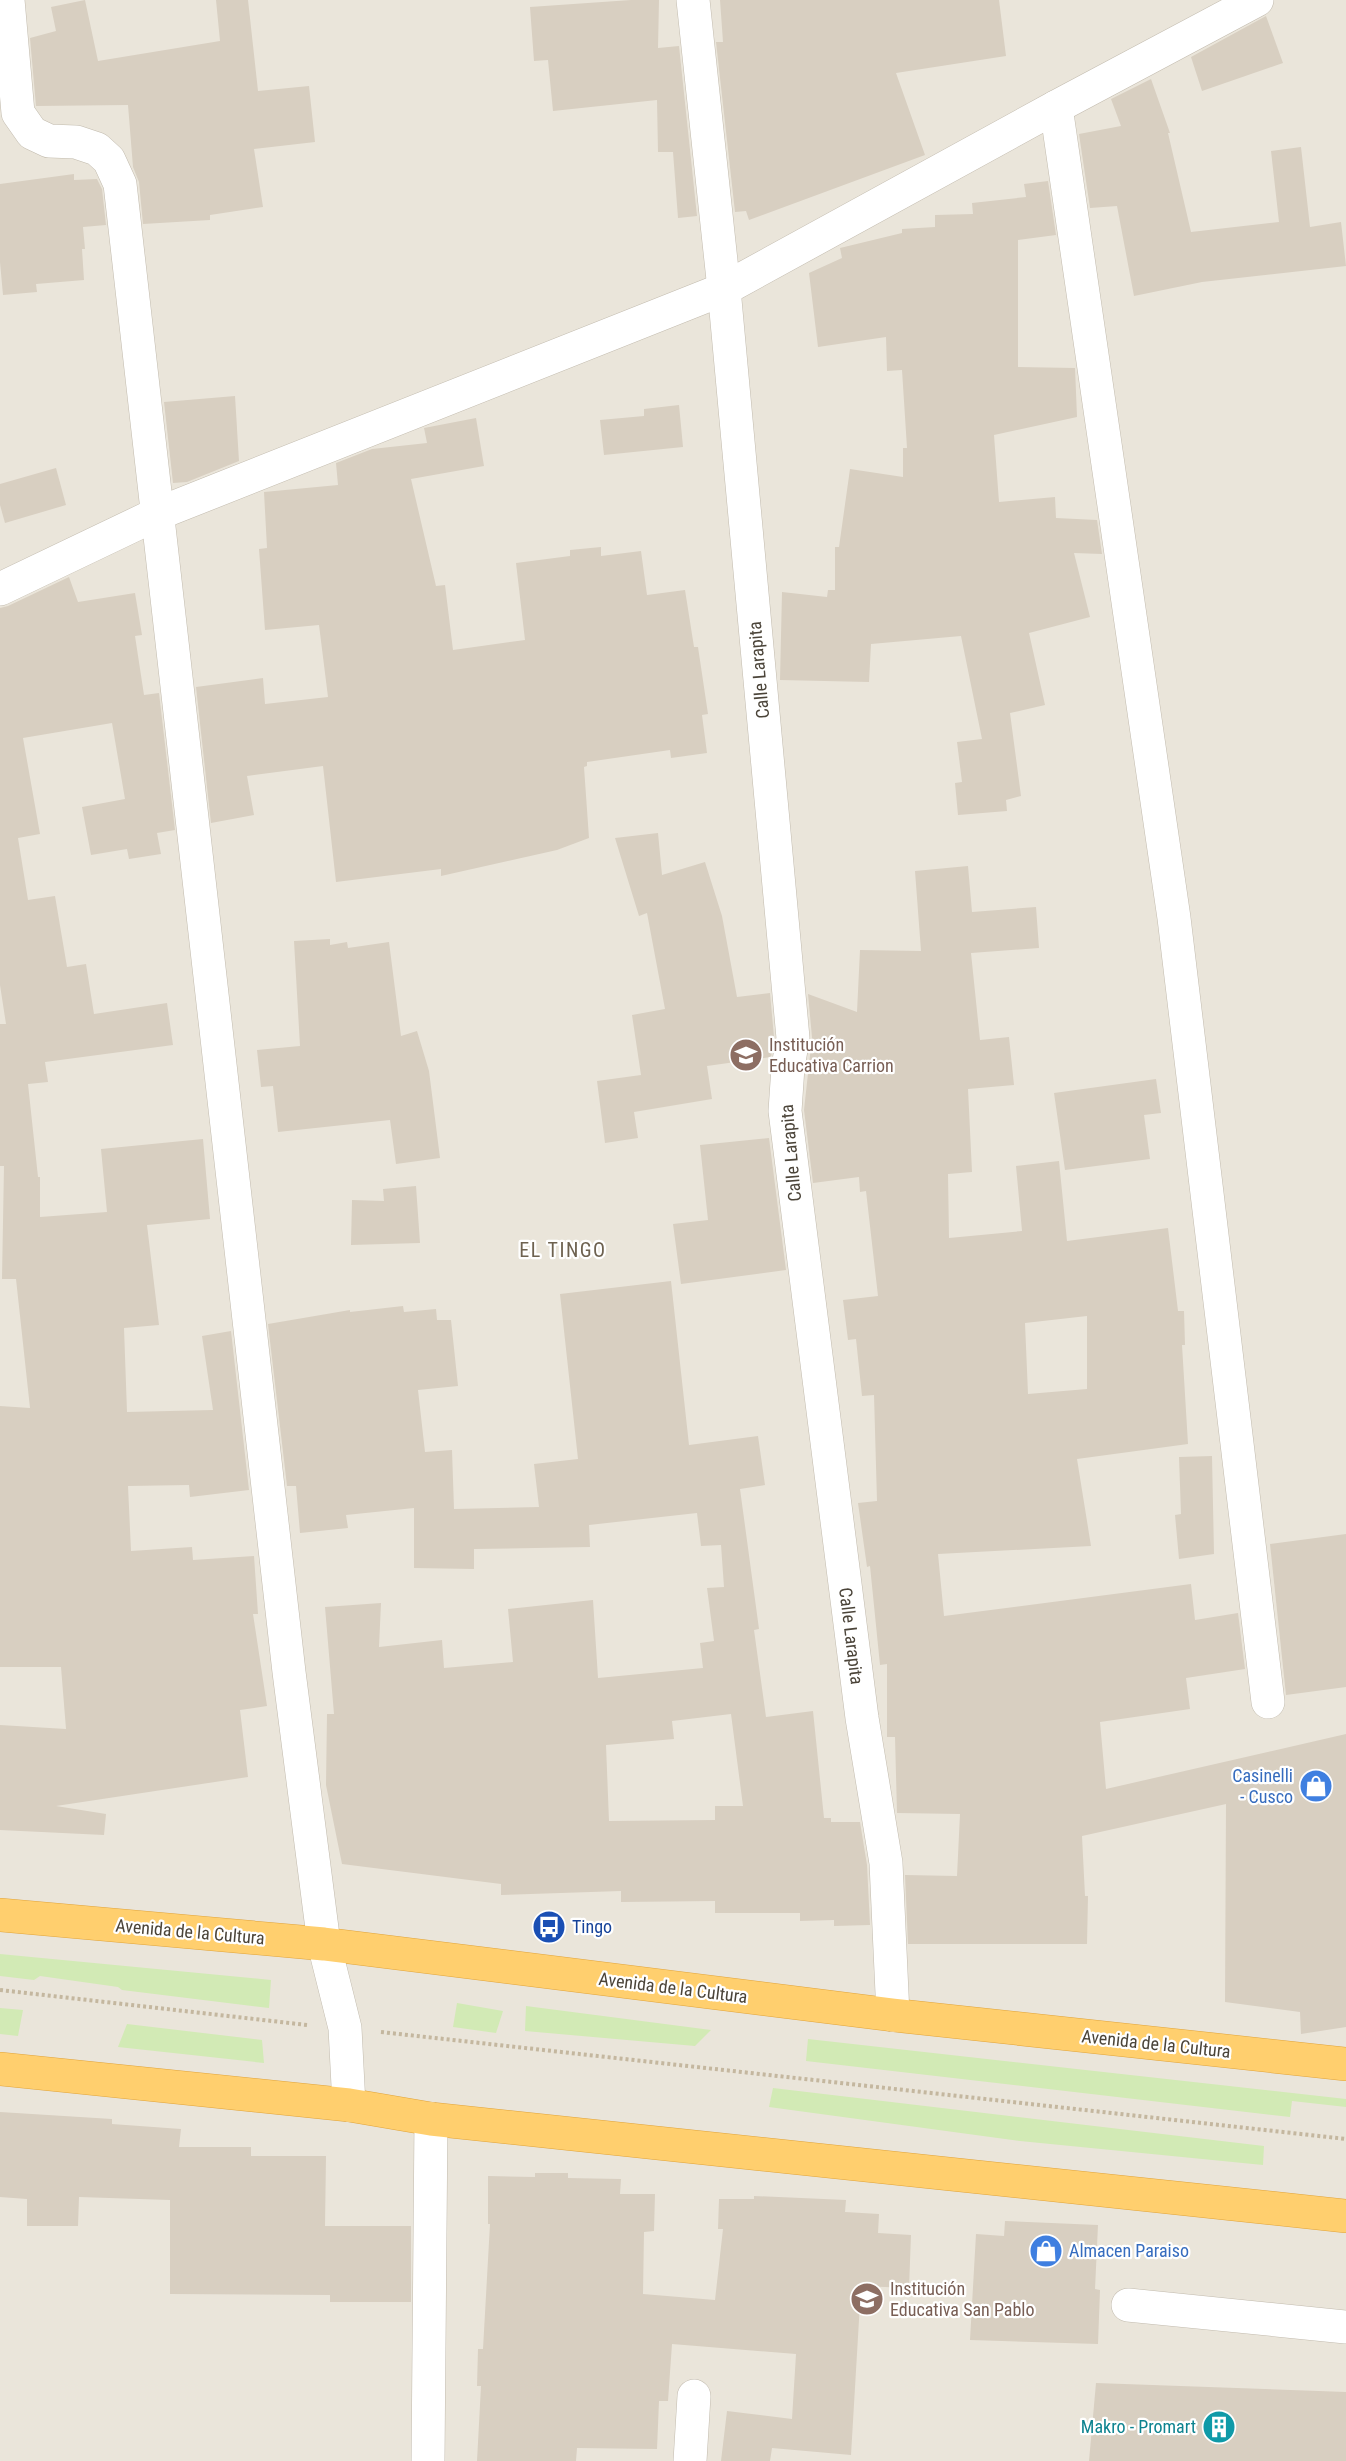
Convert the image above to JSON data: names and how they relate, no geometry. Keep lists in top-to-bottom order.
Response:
{
  "streets": {
    "highway": ["Avenida de la Cultura"],
    "street": ["Calle Larapita"]
  },
  "crossings": [
    ["Calle Larapita", "Avenida de la Cultura"]
  ],
  "districts": ["EL TINGO"],
  "places": {
    "school or university": ["Institución Educativa Carrion", "Institución Educativa San Pablo"],
    "shop": ["Casinelli - Cusco", "Almacen Paraiso"],
    "bus stop": ["Tingo"],
    "building": ["Makro - Promart"]
  }
}
